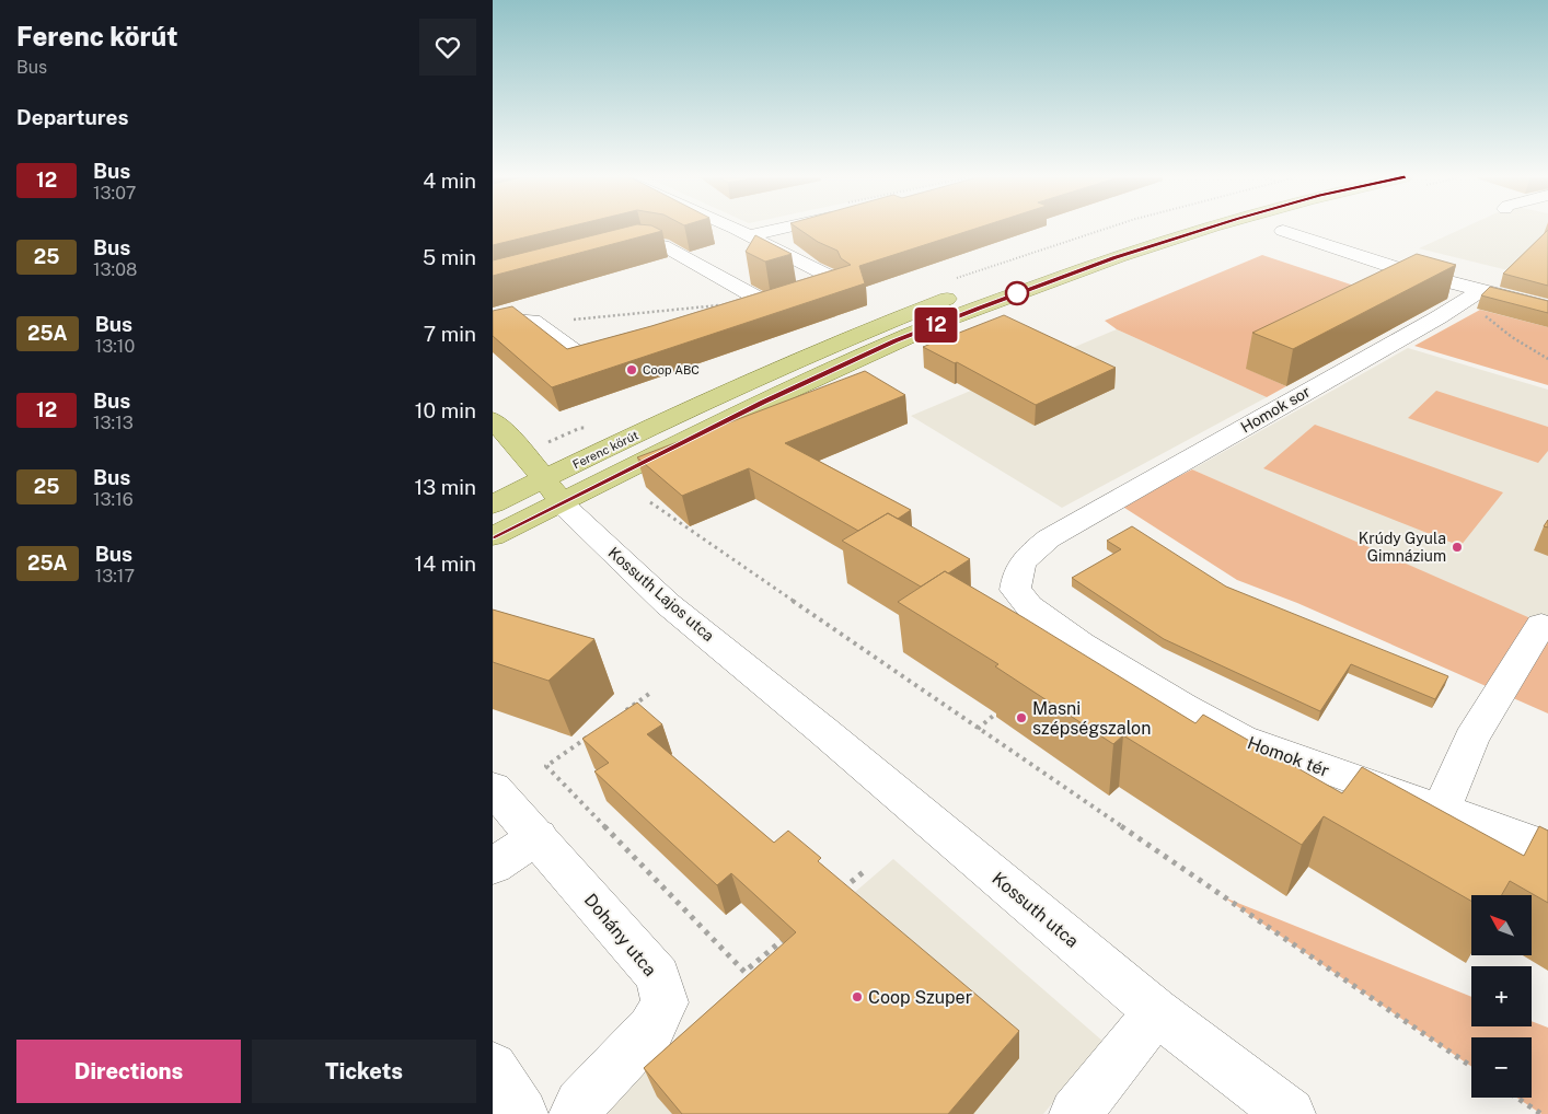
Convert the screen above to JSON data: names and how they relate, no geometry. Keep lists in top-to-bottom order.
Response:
{
  "streets": {
    "main road": ["Ferenc körút"],
    "street": [
      "Homok sor",
      "Kossuth Lajos utca",
      "Homok tér",
      "Kossuth utca",
      "Dohány utca"
    ]
  },
  "crossings": [
    ["Homok sor", "Homok tér"],
    ["Ferenc körút", "Kossuth Lajos utca"],
    ["Kossuth Lajos utca", "Kossuth utca"]
  ],
  "places": [
    "Coop ABC",
    "Krúdy Gyula Gimnázium",
    "Masni szépségszalon",
    "Coop Szuper"
  ],
  "lines": ["bus line 12"],
  "north": "top left",
  "page": {
    "heading": [
      ["Ferenc körút", "Bus"],
      "Departures"
    ],
    "on_map": "12",
    "list": [
      {
        "mark": "12",
        "name": "Bus",
        "note": "13:07",
        "value": "4 min"
      },
      {
        "mark": "25",
        "name": "Bus",
        "note": "13:08",
        "value": "5 min"
      },
      {
        "mark": "25A",
        "name": "Bus",
        "note": "13:10",
        "value": "7 min"
      },
      {
        "mark": "12",
        "name": "Bus",
        "note": "13:13",
        "value": "10 min"
      },
      {
        "mark": "25",
        "name": "Bus",
        "note": "13:16",
        "value": "13 min"
      },
      {
        "mark": "25A",
        "name": "Bus",
        "note": "13:17",
        "value": "14 min"
      }
    ],
    "map_buttons": ["+", "−"],
    "buttons": ["Directions", "Tickets"]
  }
}
